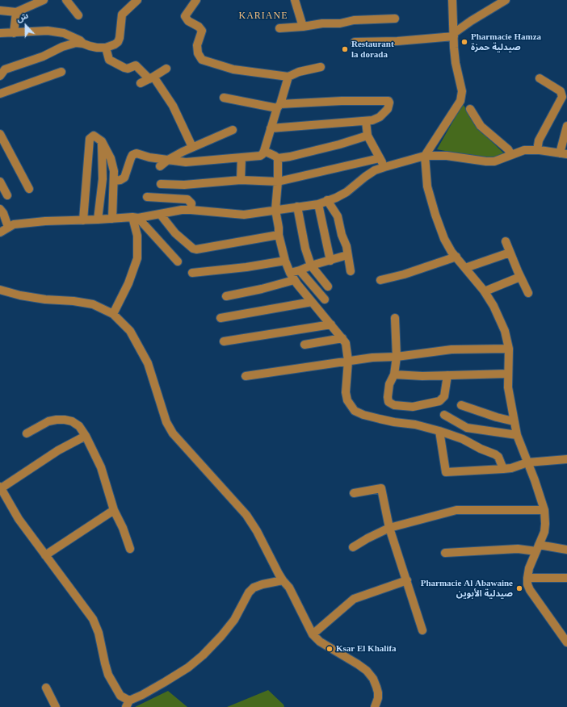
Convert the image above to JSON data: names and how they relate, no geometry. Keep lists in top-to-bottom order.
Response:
{
  "districts": ["KARIANE"],
  "places": [
    "Pharmacie Hamza صيدلية حمزة",
    "Restaurant la dorada",
    "Pharmacie Al Abawaine صيدلية الأبوين",
    "Ksar El Khalifa"
  ],
  "north": "top"
}
